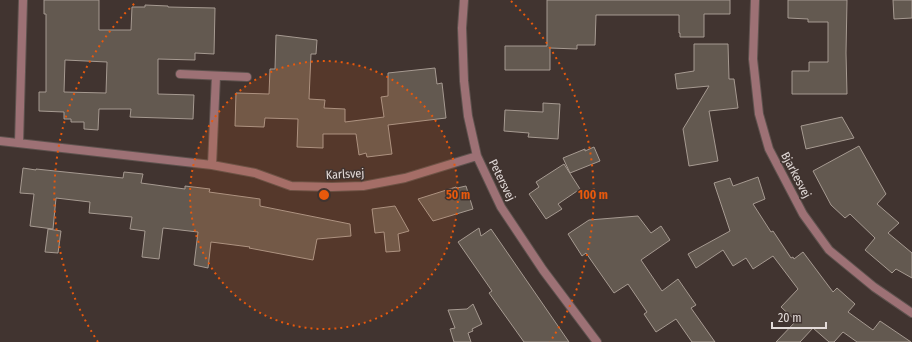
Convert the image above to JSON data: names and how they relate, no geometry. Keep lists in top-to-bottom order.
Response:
{
  "streets": {
    "street": ["Karlsvej", "Bjarkesvej", "Petersvej"]
  },
  "crossings": [
    ["Karlsvej", "Petersvej"]
  ],
  "scale_bar": "20 m",
  "rings": ["50 m", "100 m"]
}
